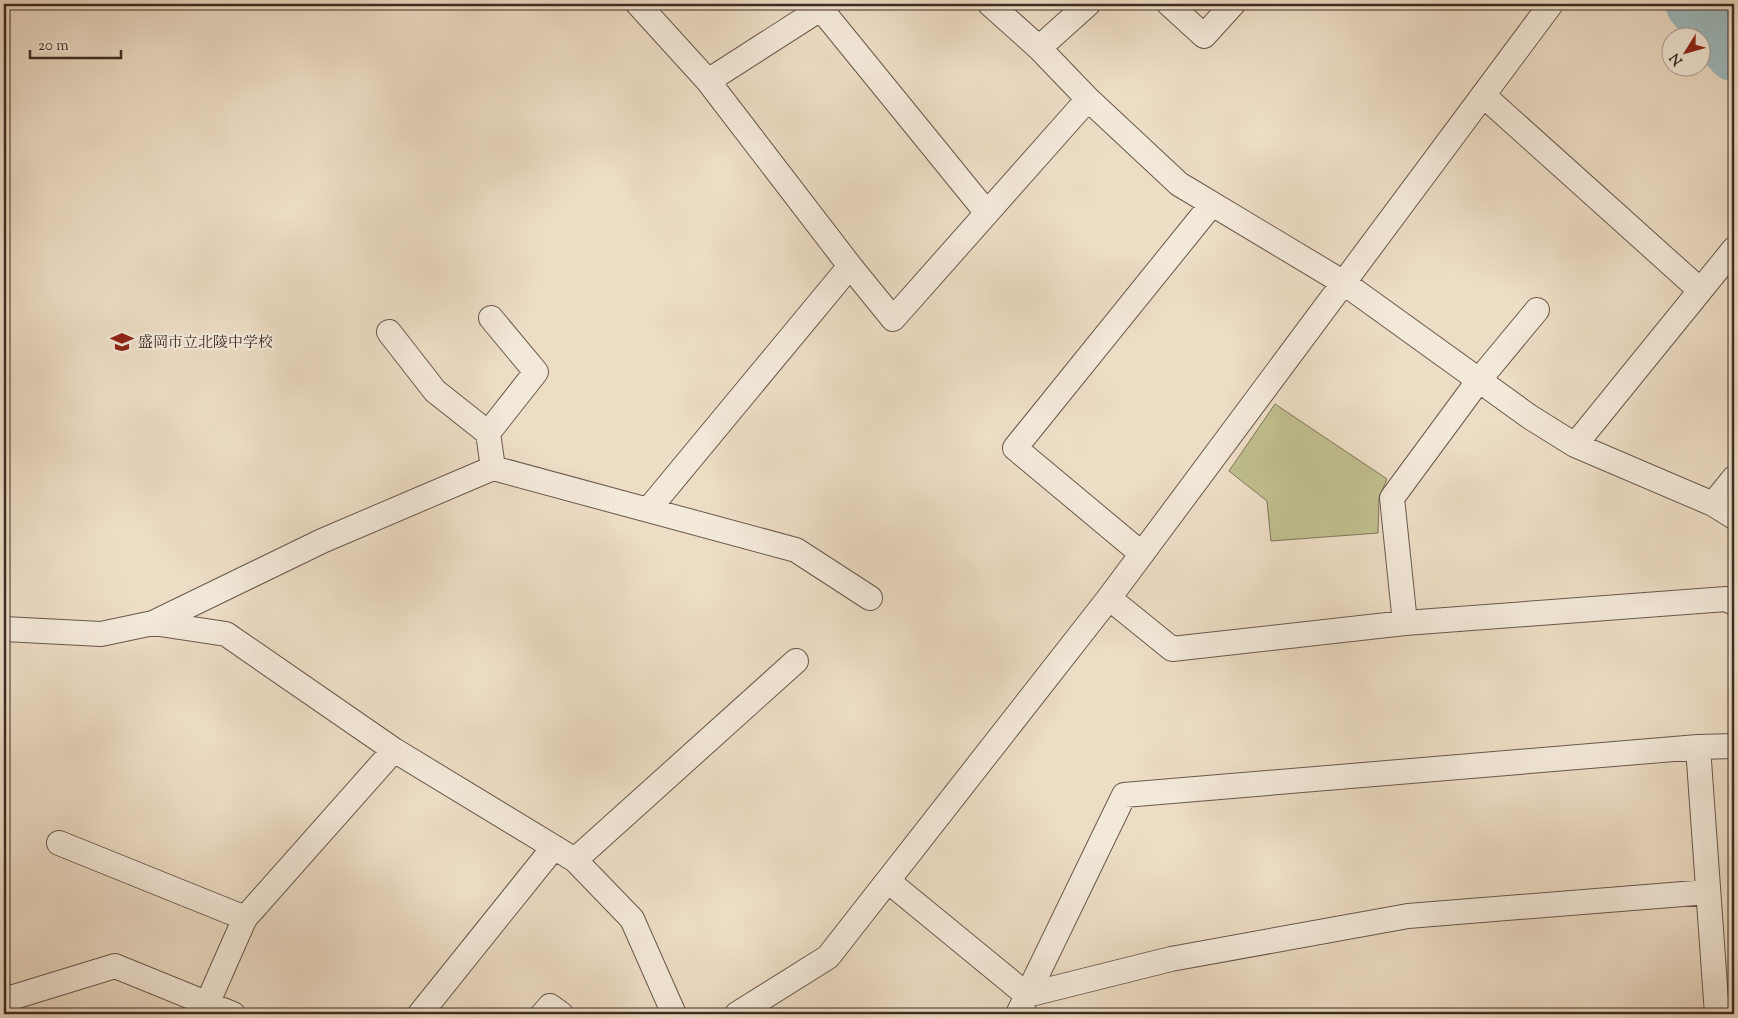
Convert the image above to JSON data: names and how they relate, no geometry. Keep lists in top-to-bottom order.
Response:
{
  "places": {
    "school or university": ["盛岡市立北陵中学校"]
  },
  "scale_bar": "20 m",
  "north": "bottom left"
}
